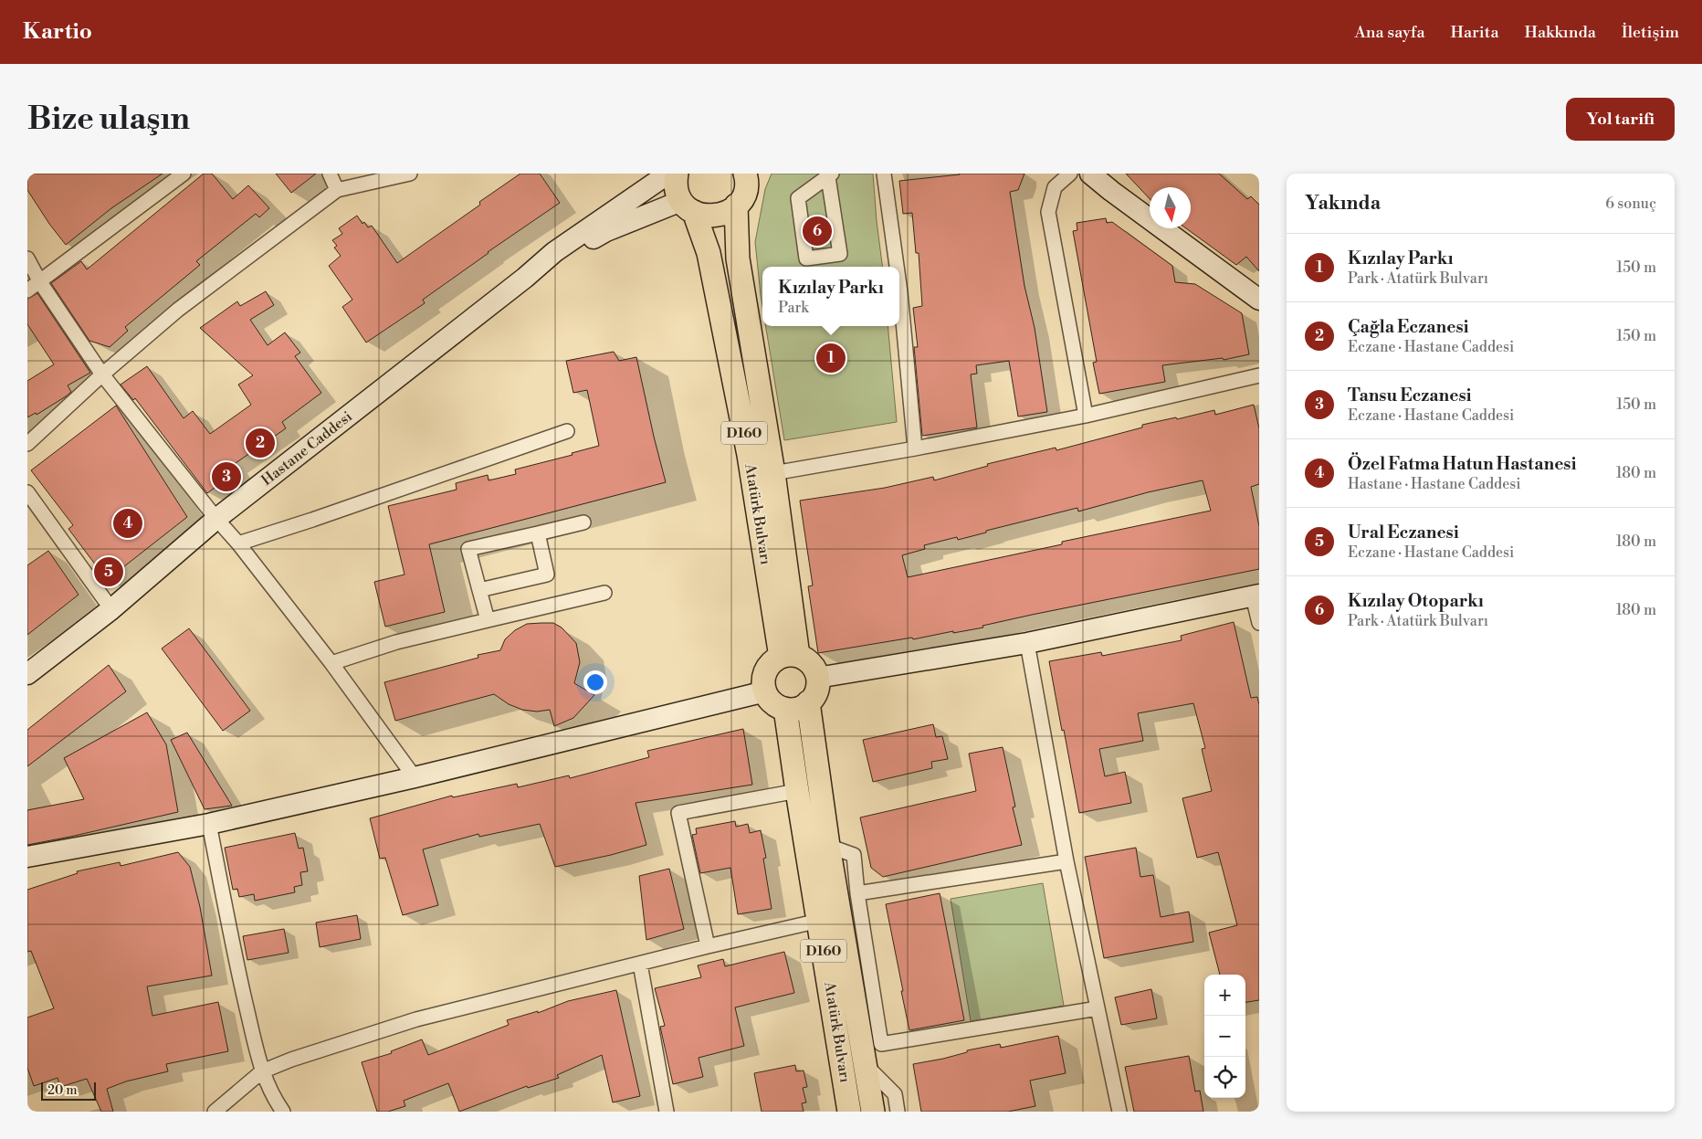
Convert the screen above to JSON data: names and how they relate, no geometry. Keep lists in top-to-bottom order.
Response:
{
  "streets": {
    "main road": ["D160", "Hastane Caddesi", "Atatürk Bulvarı"]
  },
  "crossings": [
    ["D160", "Hastane Caddesi"],
    ["D160", "Atatürk Bulvarı"],
    ["Hastane Caddesi", "Atatürk Bulvarı"]
  ],
  "scale_bar": "20 m",
  "north": "bottom",
  "page": {
    "header": "Kartio",
    "nav": [
      "Ana sayfa",
      "Harita",
      "Hakkında",
      "İletişim"
    ],
    "buttons": "Yol tarifi",
    "title": "Bize ulaşın",
    "heading": ["Yakında", "6 sonuç"],
    "pins": [
      "6",
      "1",
      "2",
      "3",
      "4",
      "5"
    ],
    "list": [
      {
        "mark": "1",
        "name": "Kızılay Parkı",
        "note": "Park · Atatürk Bulvarı",
        "value": "150 m"
      },
      {
        "mark": "2",
        "name": "Çağla Eczanesi",
        "note": "Eczane · Hastane Caddesi",
        "value": "150 m"
      },
      {
        "mark": "3",
        "name": "Tansu Eczanesi",
        "note": "Eczane · Hastane Caddesi",
        "value": "150 m"
      },
      {
        "mark": "4",
        "name": "Özel Fatma Hatun Hastanesi",
        "note": "Hastane · Hastane Caddesi",
        "value": "180 m"
      },
      {
        "mark": "5",
        "name": "Ural Eczanesi",
        "note": "Eczane · Hastane Caddesi",
        "value": "180 m"
      },
      {
        "mark": "6",
        "name": "Kızılay Otoparkı",
        "note": "Park · Atatürk Bulvarı",
        "value": "180 m"
      }
    ],
    "popup": ["Kızılay Parkı", "Park"],
    "map_buttons": ["+", "−"],
    "scale": "20 m"
  }
}
